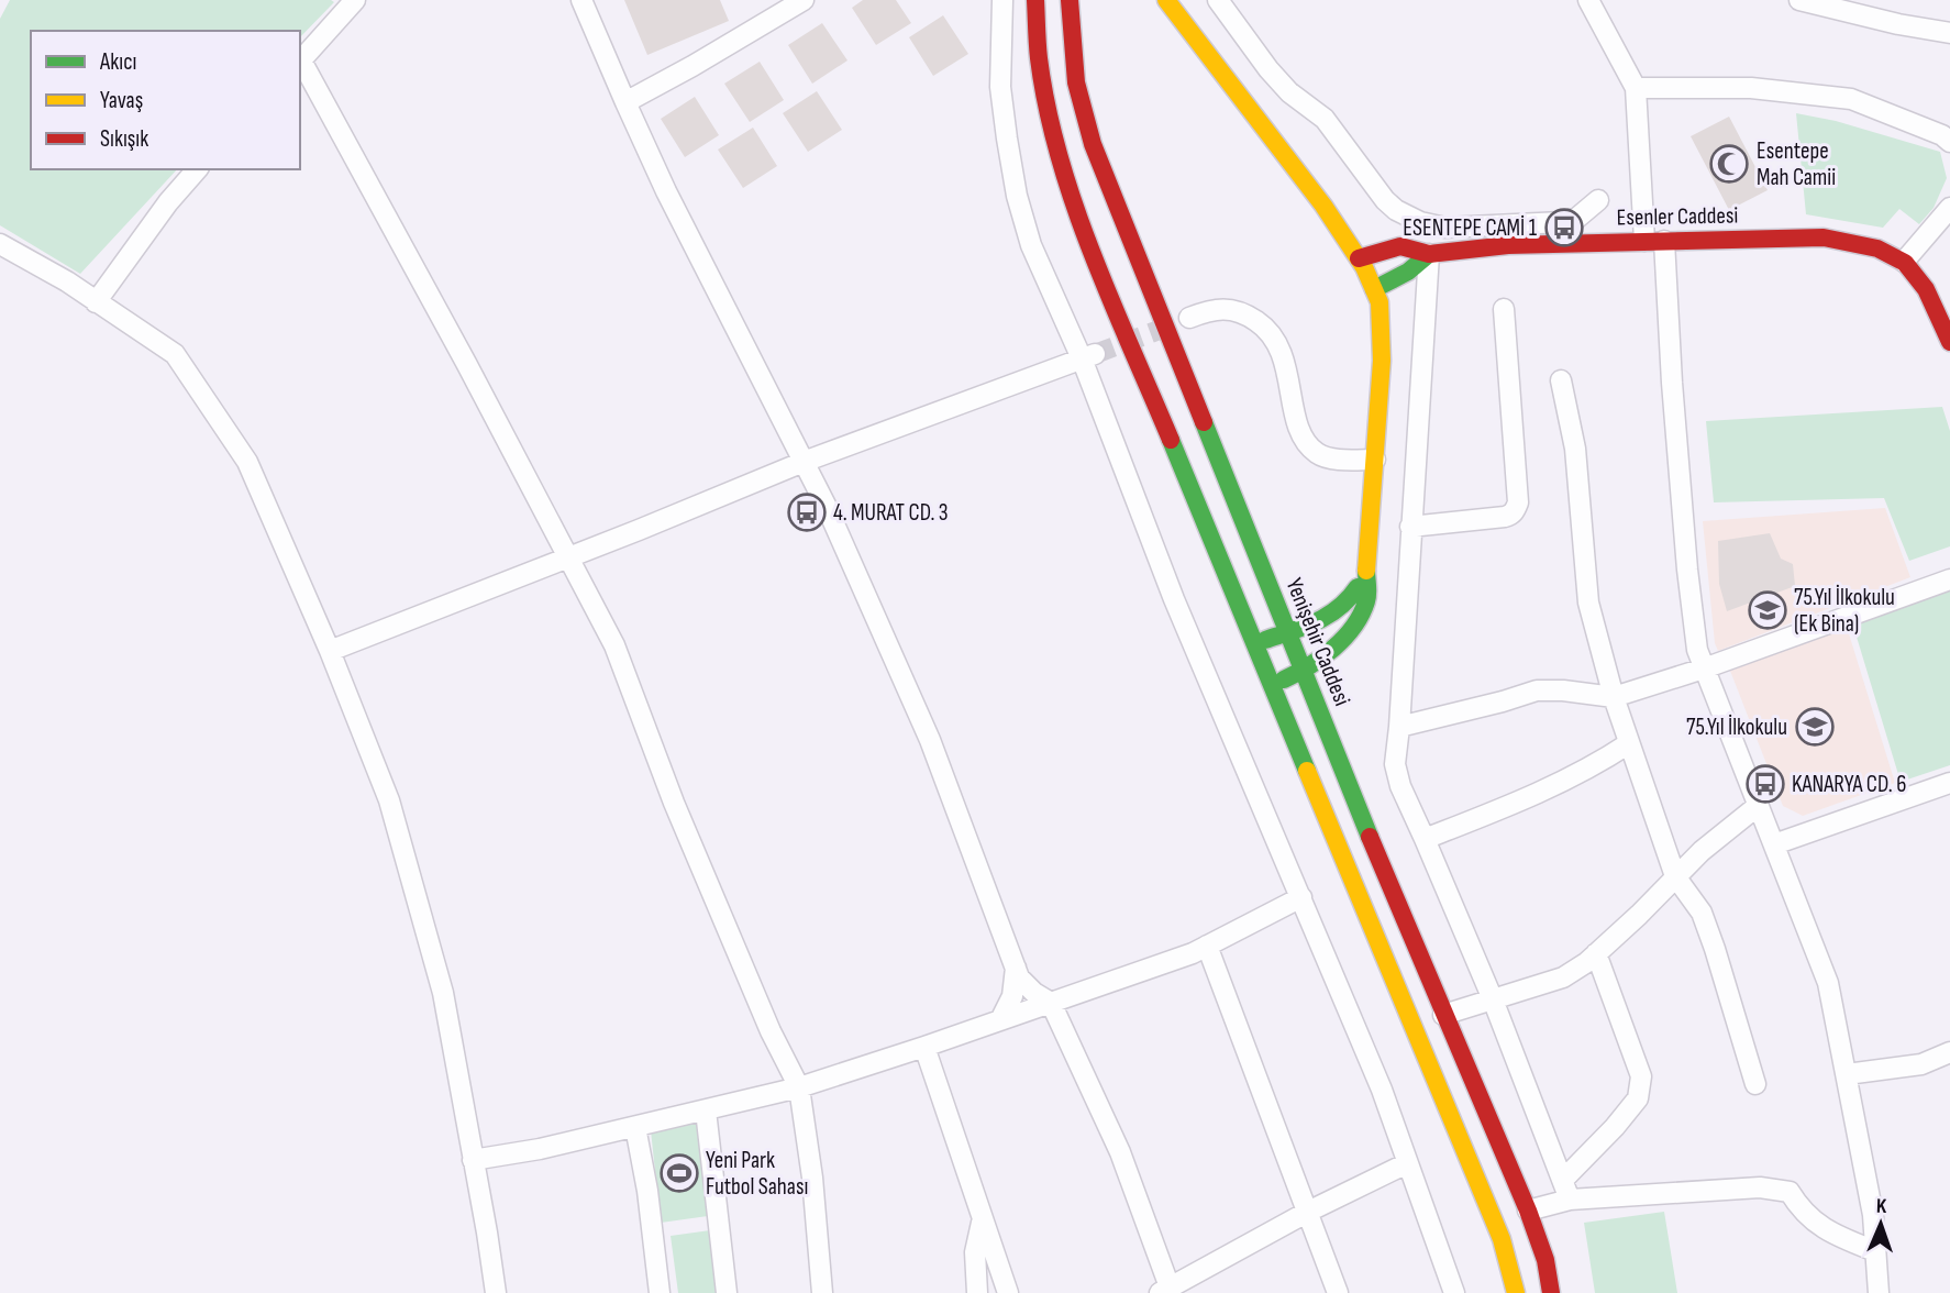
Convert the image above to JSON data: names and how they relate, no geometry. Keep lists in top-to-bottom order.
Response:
{
  "streets": {
    "main road": ["Esenler Caddesi", "Yenişehir Caddesi"]
  },
  "places": {
    "mosque": ["Esentepe Mah Camii"],
    "bus stop": ["ESENTEPE CAMİ 1", "4. MURAT CD. 3", "KANARYA CD. 6"],
    "school or university": ["75.Yıl İlkokulu (Ek Bina)", "75.Yıl İlkokulu"],
    "sports": ["Yeni Park Futbol Sahası"]
  },
  "legend": ["Akıcı", "Yavaş", "Sıkışık"],
  "north": "top"
}
